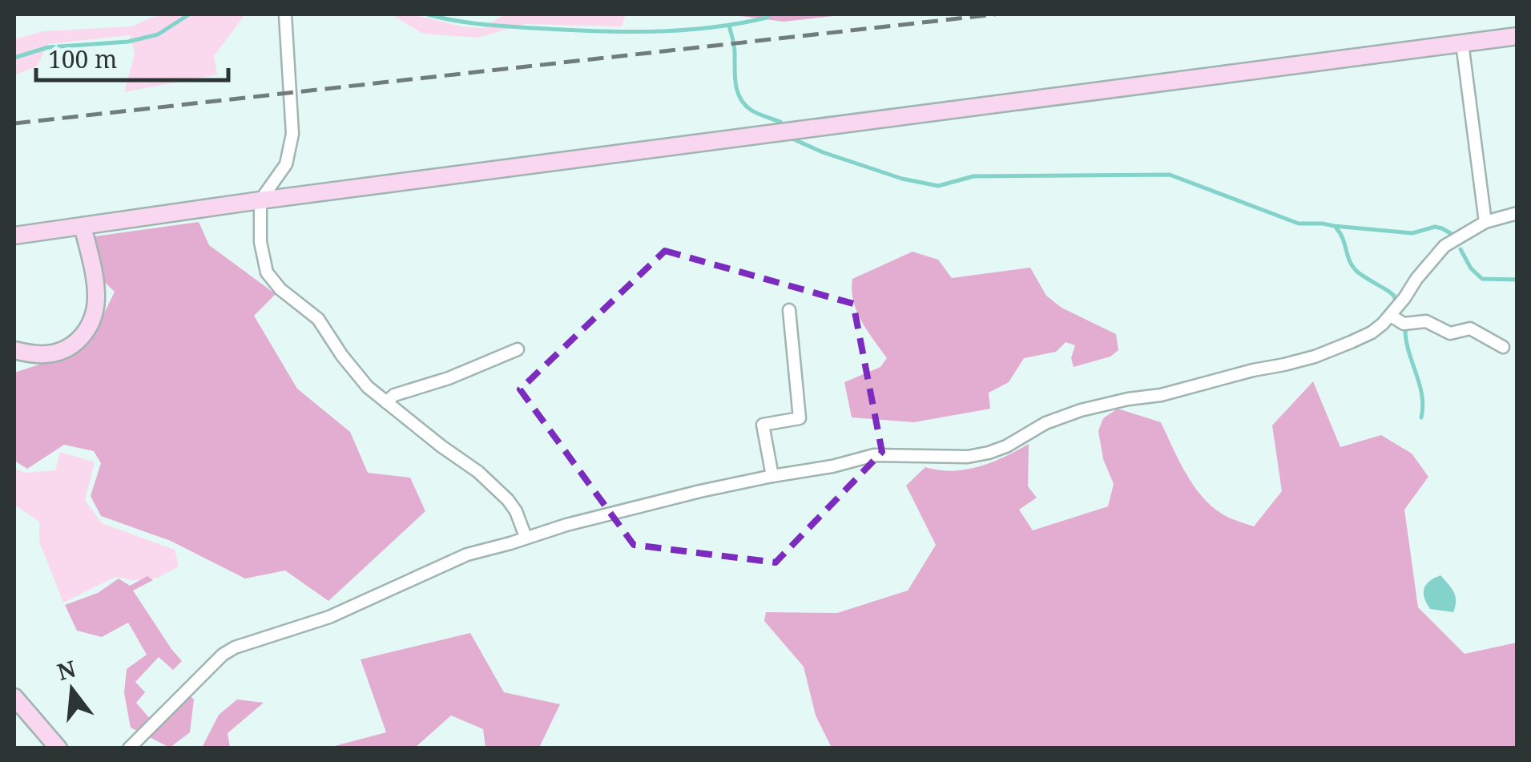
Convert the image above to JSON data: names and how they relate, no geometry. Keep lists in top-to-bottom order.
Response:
{
  "scale_bar": "100 m",
  "north": "top"
}
